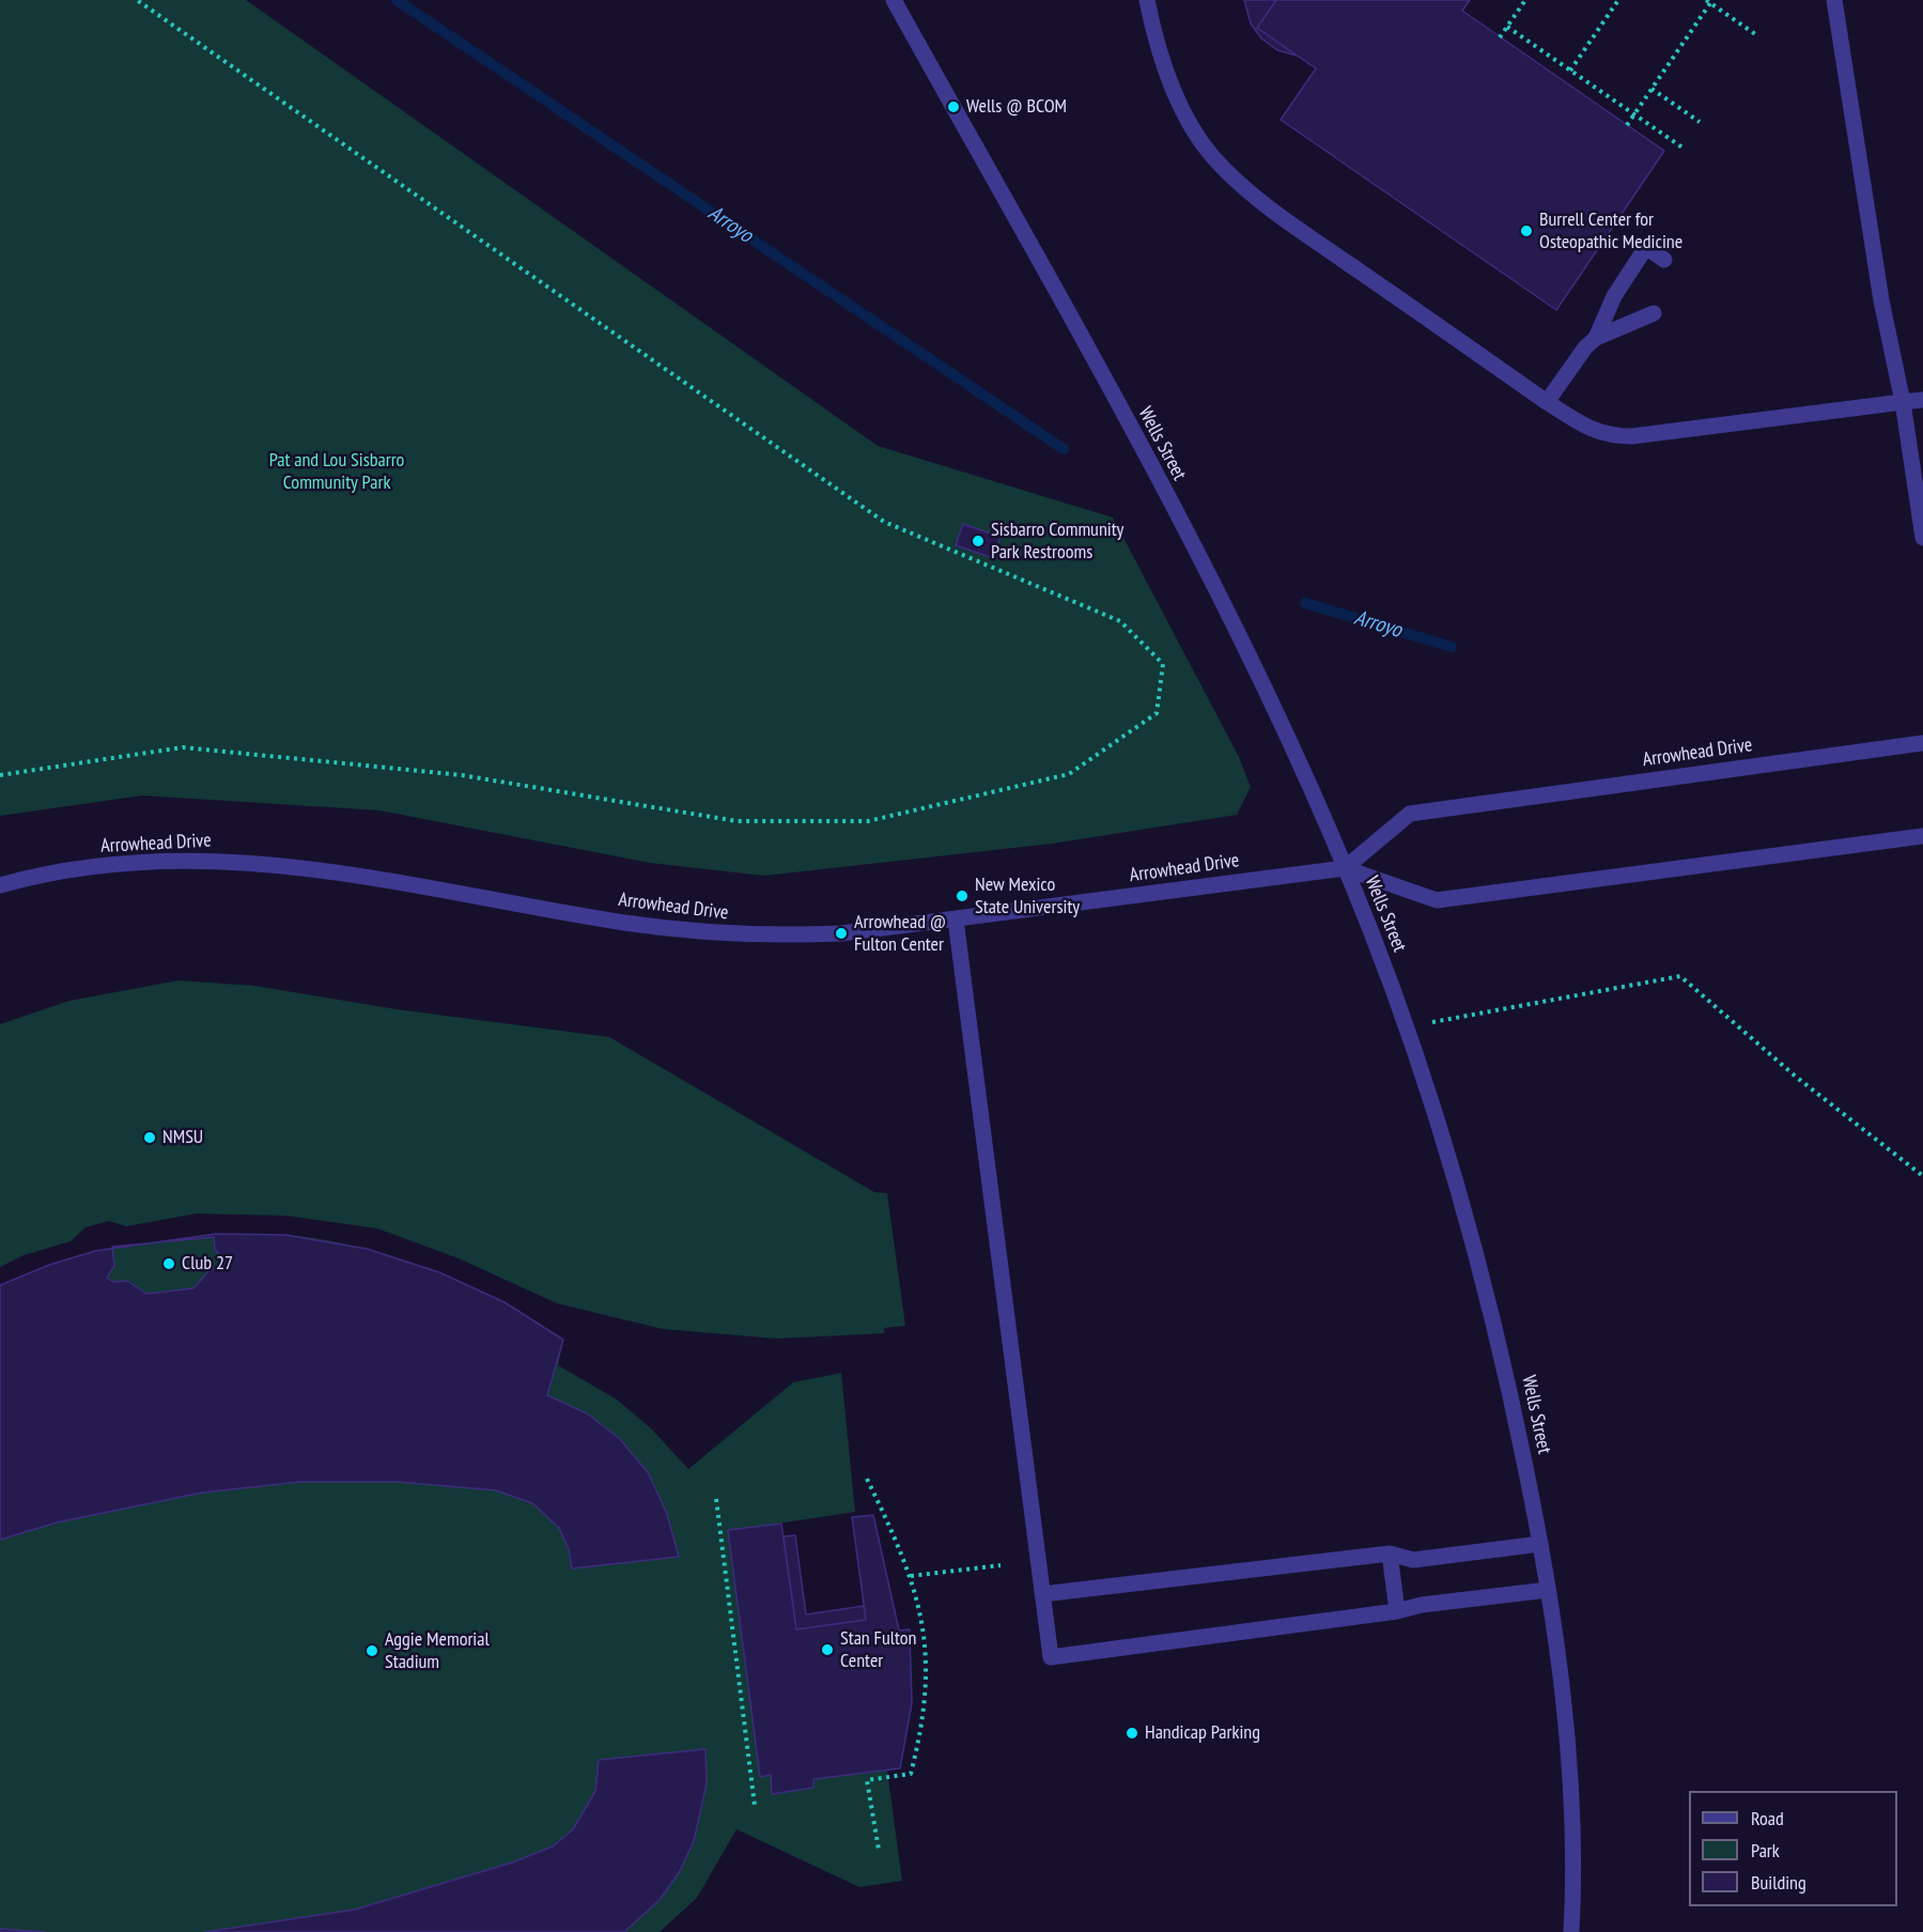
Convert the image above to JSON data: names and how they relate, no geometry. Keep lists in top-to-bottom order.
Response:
{
  "streets": {
    "street": ["Wells Street", "Arrowhead Drive"]
  },
  "crossings": [
    ["Wells Street", "Arrowhead Drive"]
  ],
  "water": ["Arroyo"],
  "parks": ["Pat and Lou Sisbarro Community Park"],
  "places": [
    "Wells @ BCOM",
    "Burrell Center for Osteopathic Medicine",
    "Sisbarro Community Park Restrooms",
    "New Mexico State University",
    "Arrowhead @ Fulton Center",
    "NMSU",
    "Club 27",
    "Stan Fulton Center",
    "Aggie Memorial Stadium",
    "Handicap Parking"
  ],
  "legend": ["Road", "Park", "Building"]
}
